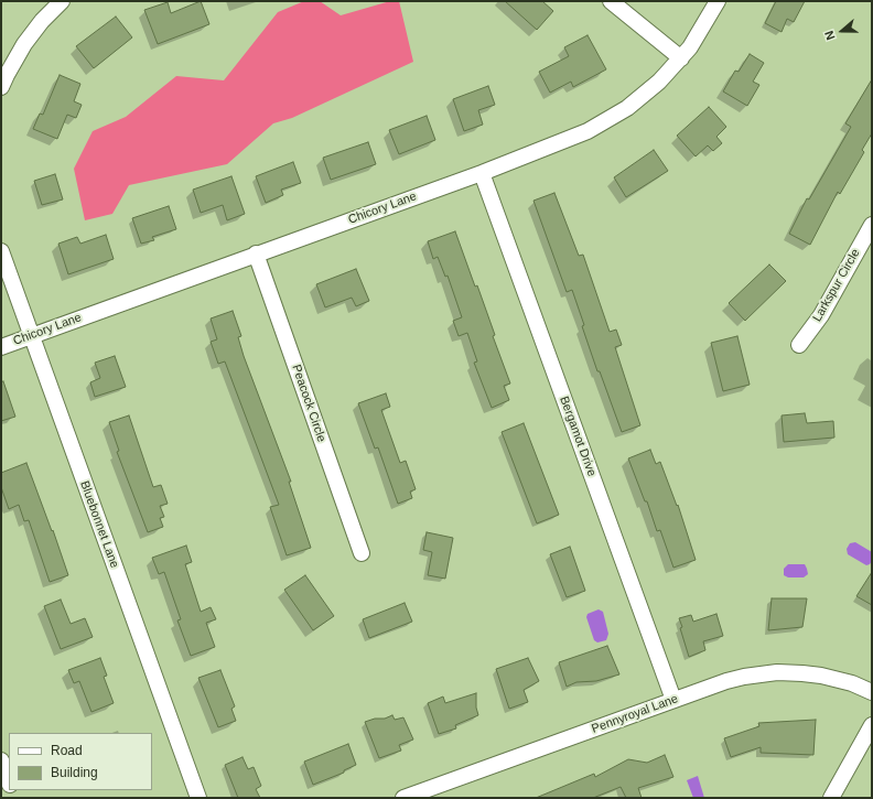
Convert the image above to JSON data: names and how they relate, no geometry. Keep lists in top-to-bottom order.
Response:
{
  "streets": {
    "street": [
      "Chicory Lane",
      "Larkspur Circle",
      "Peacock Circle",
      "Bergamot Drive",
      "Bluebonnet Lane",
      "Pennyroyal Lane"
    ]
  },
  "crossings": [
    ["Chicory Lane", "Peacock Circle"],
    ["Chicory Lane", "Bergamot Drive"],
    ["Chicory Lane", "Bluebonnet Lane"],
    ["Bergamot Drive", "Pennyroyal Lane"]
  ],
  "legend": ["Road", "Building"],
  "north": "left"
}
